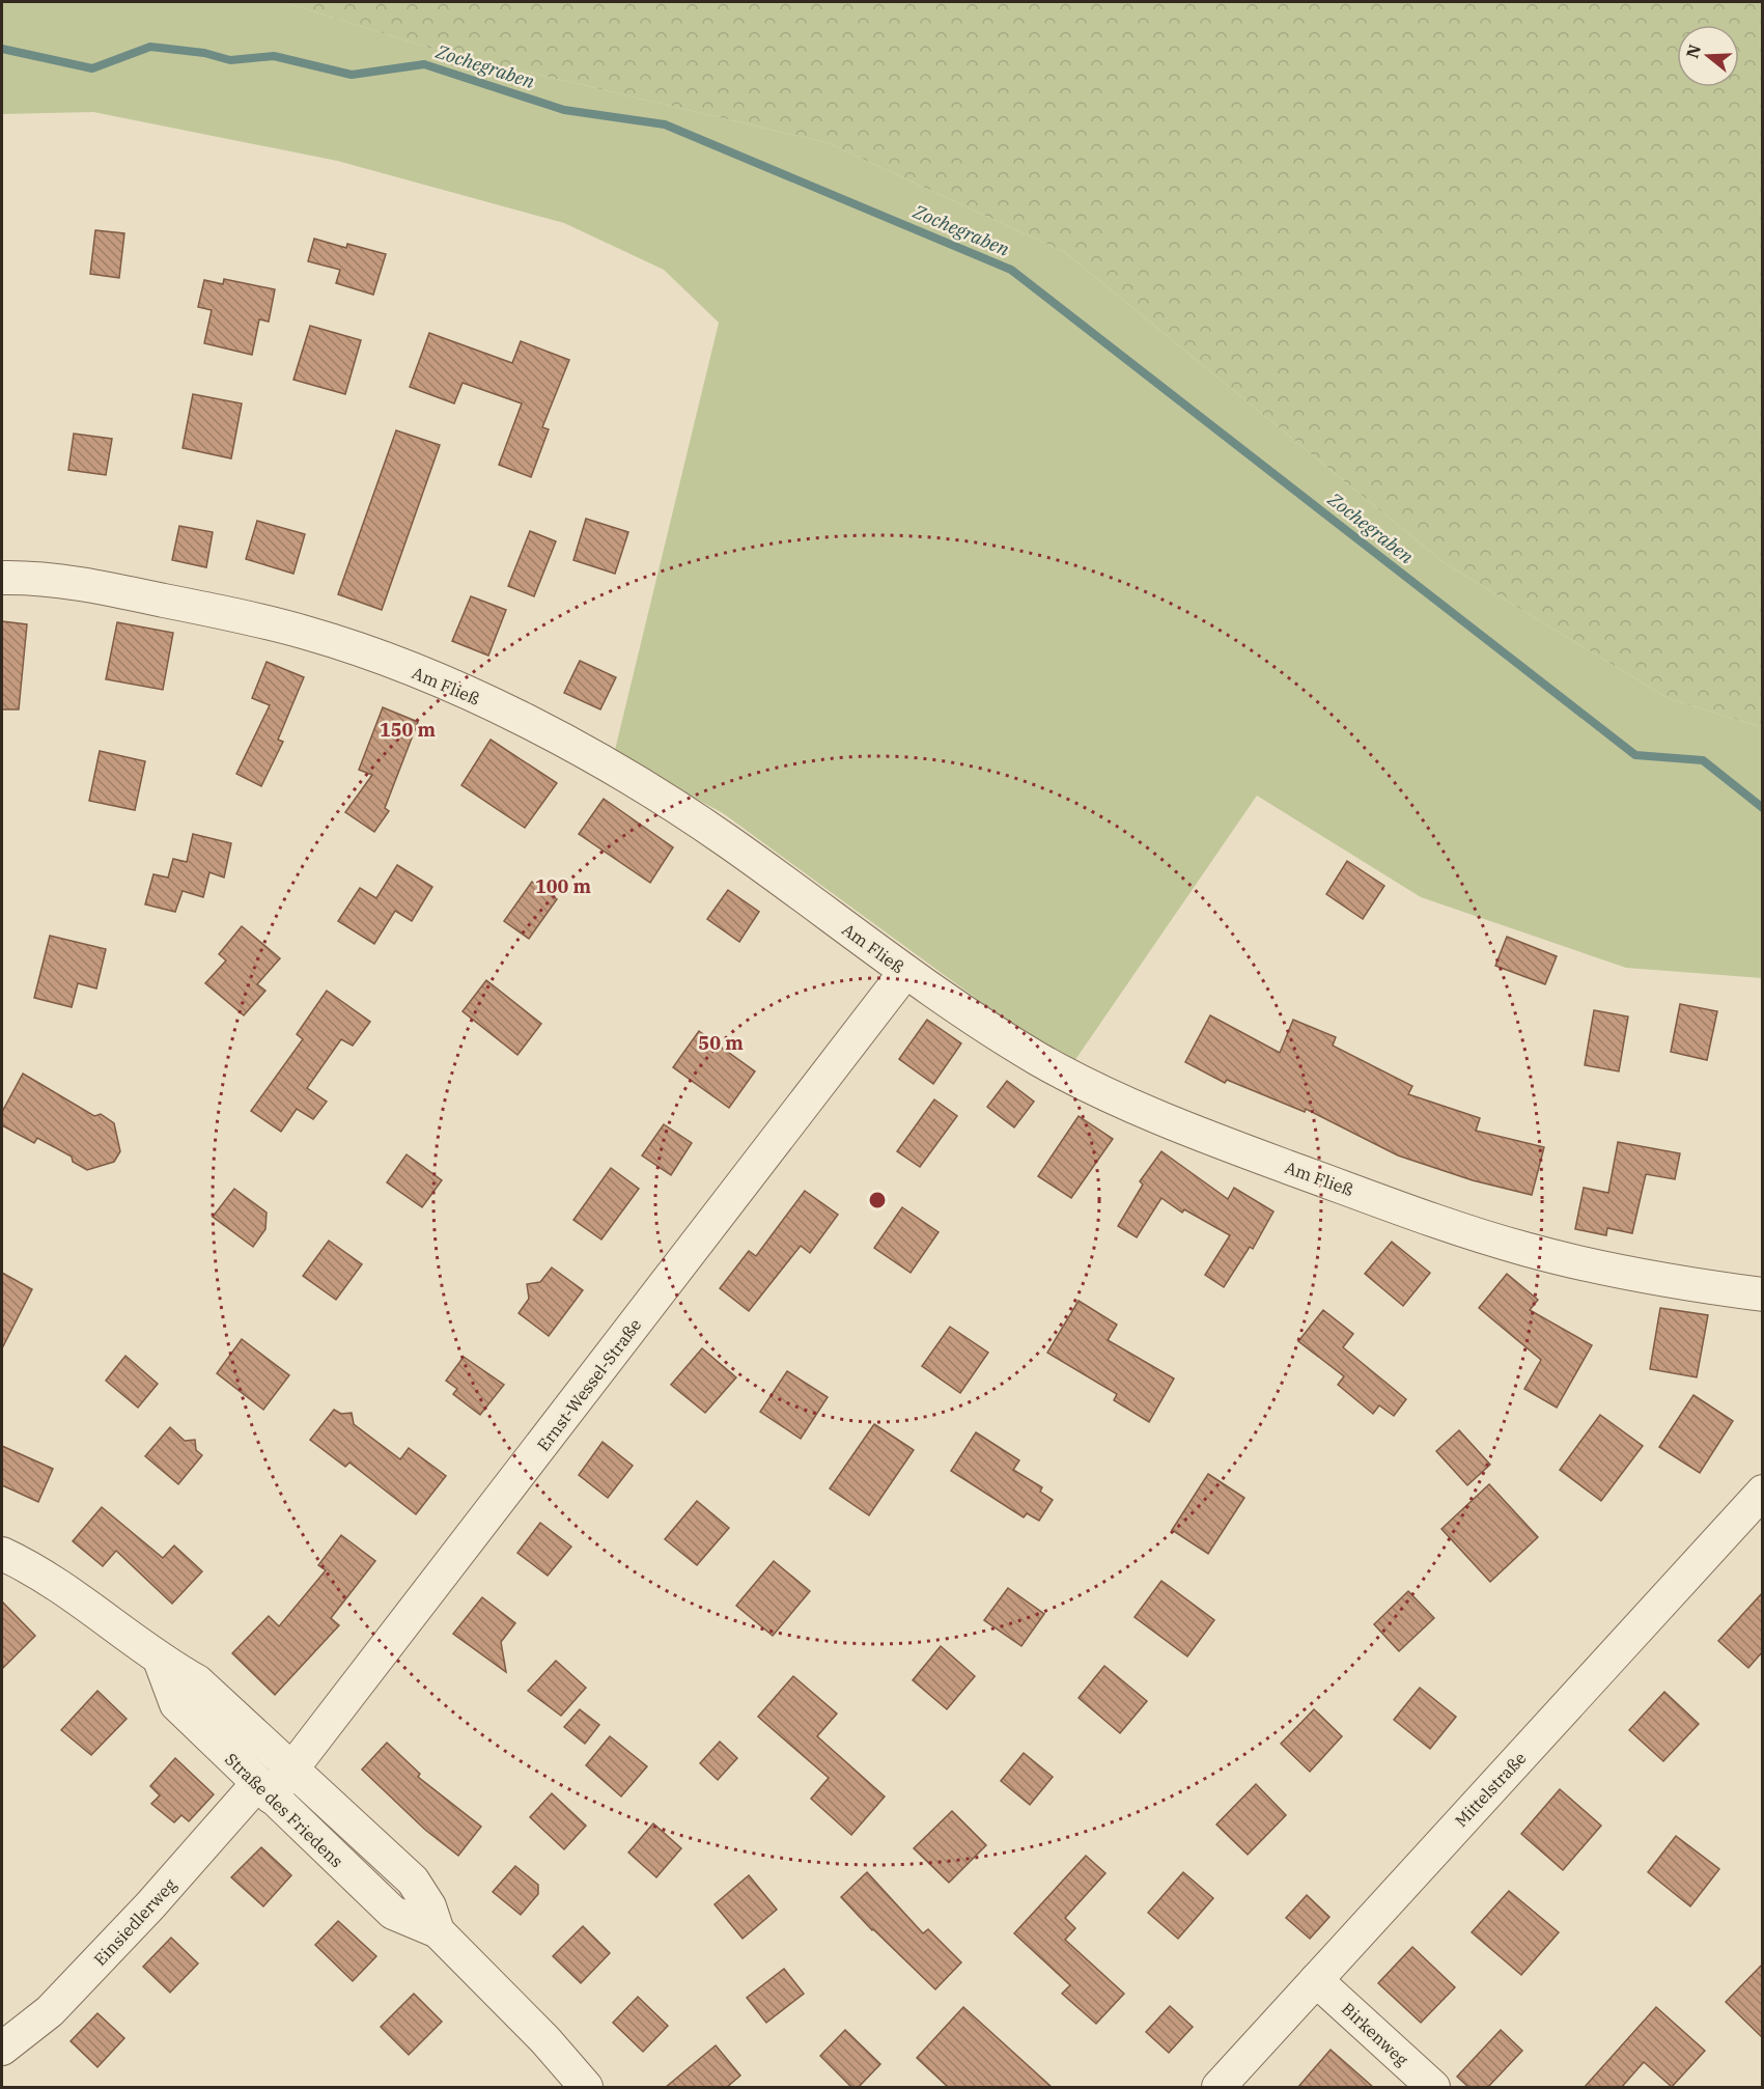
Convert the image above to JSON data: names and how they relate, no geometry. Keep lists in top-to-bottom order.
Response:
{
  "streets": {
    "street": [
      "Am Fließ",
      "Ernst-Wessel-Straße",
      "Mittelstraße",
      "Straße des Friedens",
      "Einsiedlerweg",
      "Birkenweg"
    ]
  },
  "crossings": [
    ["Am Fließ", "Ernst-Wessel-Straße"],
    ["Ernst-Wessel-Straße", "Straße des Friedens"],
    ["Ernst-Wessel-Straße", "Einsiedlerweg"],
    ["Mittelstraße", "Birkenweg"],
    ["Straße des Friedens", "Einsiedlerweg"]
  ],
  "water": ["Zochegraben"],
  "north": "left",
  "rings": ["150 m", "100 m", "50 m"]
}
